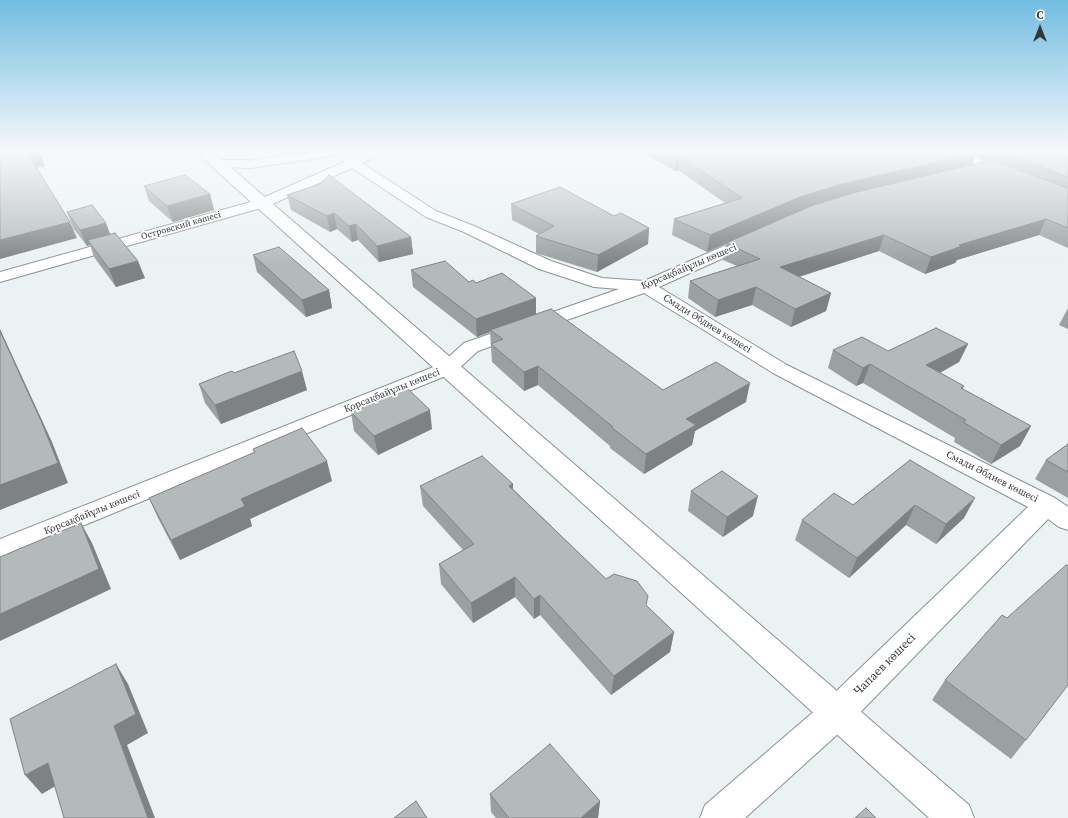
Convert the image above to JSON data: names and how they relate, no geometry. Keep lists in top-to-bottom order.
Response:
{
  "streets": {
    "street": [
      "Островский көшесі",
      "Қорсақбайұлы көшесі",
      "Смади Әбдиев көшесі",
      "Чапаев көшесі"
    ]
  },
  "crossings": [
    ["Қорсақбайұлы көшесі", "Смади Әбдиев көшесі"],
    ["Смади Әбдиев көшесі", "Чапаев көшесі"]
  ],
  "north": "top"
}
